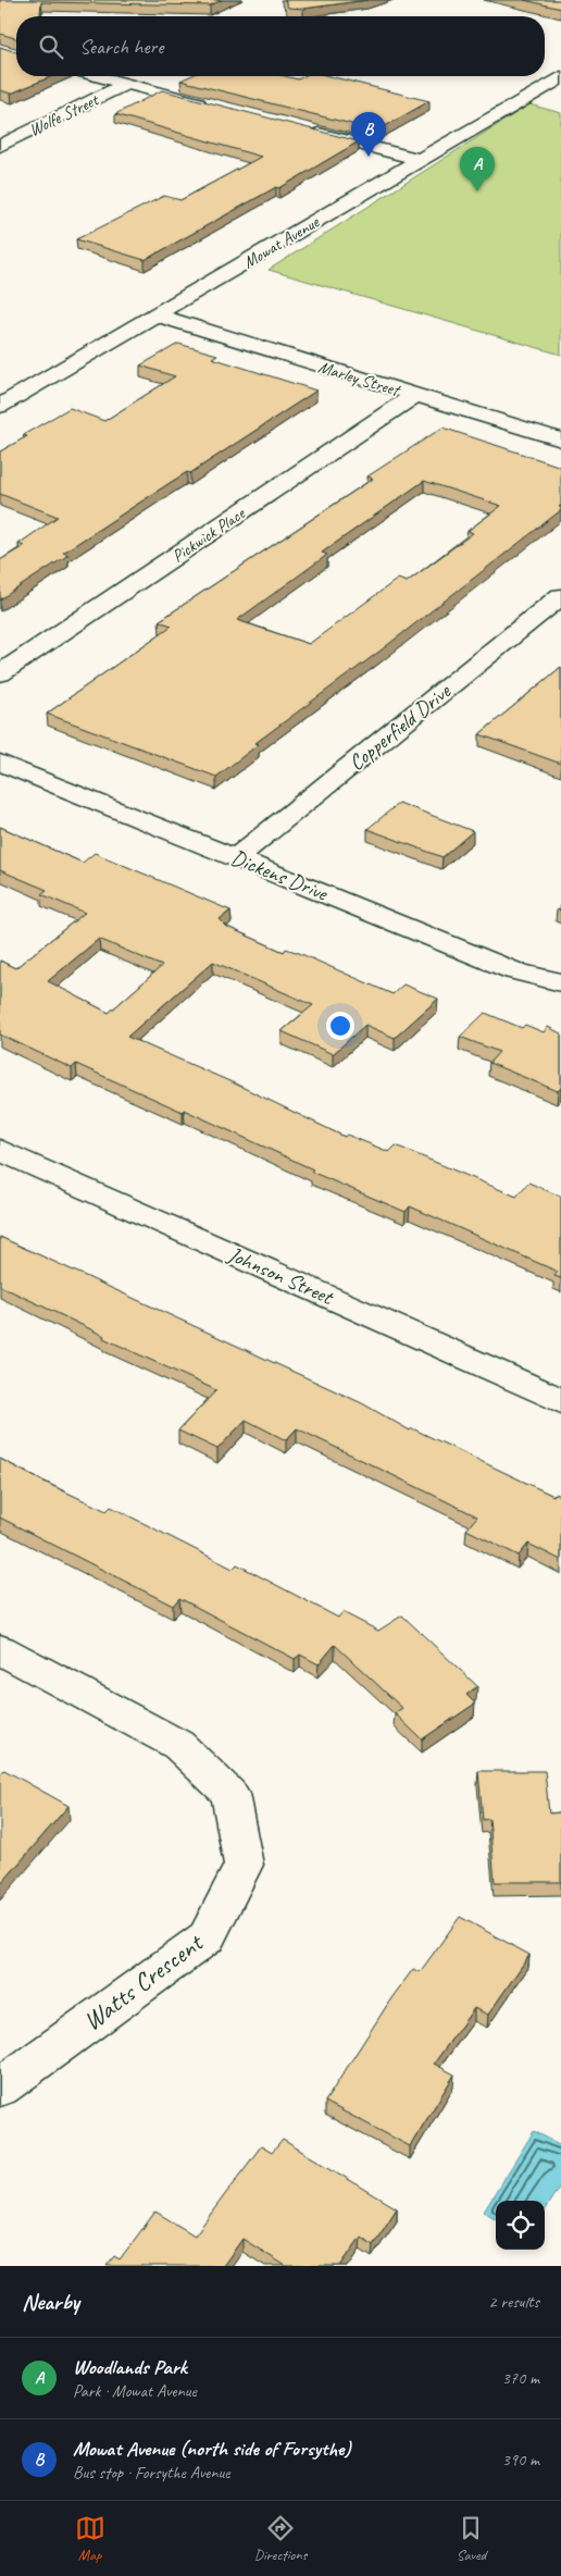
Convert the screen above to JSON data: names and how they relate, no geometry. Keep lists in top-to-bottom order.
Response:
{
  "streets": {
    "street": [
      "Wolfe Street",
      "Mowat Avenue",
      "Marley Street",
      "Pickwick Place",
      "Copperfield Drive",
      "Dickens Drive",
      "Johnson Street",
      "Watts Crescent"
    ]
  },
  "crossings": [
    ["Mowat Avenue", "Marley Street"],
    ["Marley Street", "Pickwick Place"],
    ["Copperfield Drive", "Dickens Drive"]
  ],
  "page": {
    "search": "Search here",
    "pins": ["B", "A"],
    "heading": ["Nearby", "2 results"],
    "list": [
      {
        "mark": "A",
        "name": "Woodlands Park",
        "note": "Park · Mowat Avenue",
        "value": "370 m"
      },
      {
        "mark": "B",
        "name": "Mowat Avenue (north side of Forsythe)",
        "note": "Bus stop · Forsythe Avenue",
        "value": "390 m"
      }
    ],
    "nav": ["Map", "Directions", "Saved"]
  }
}
